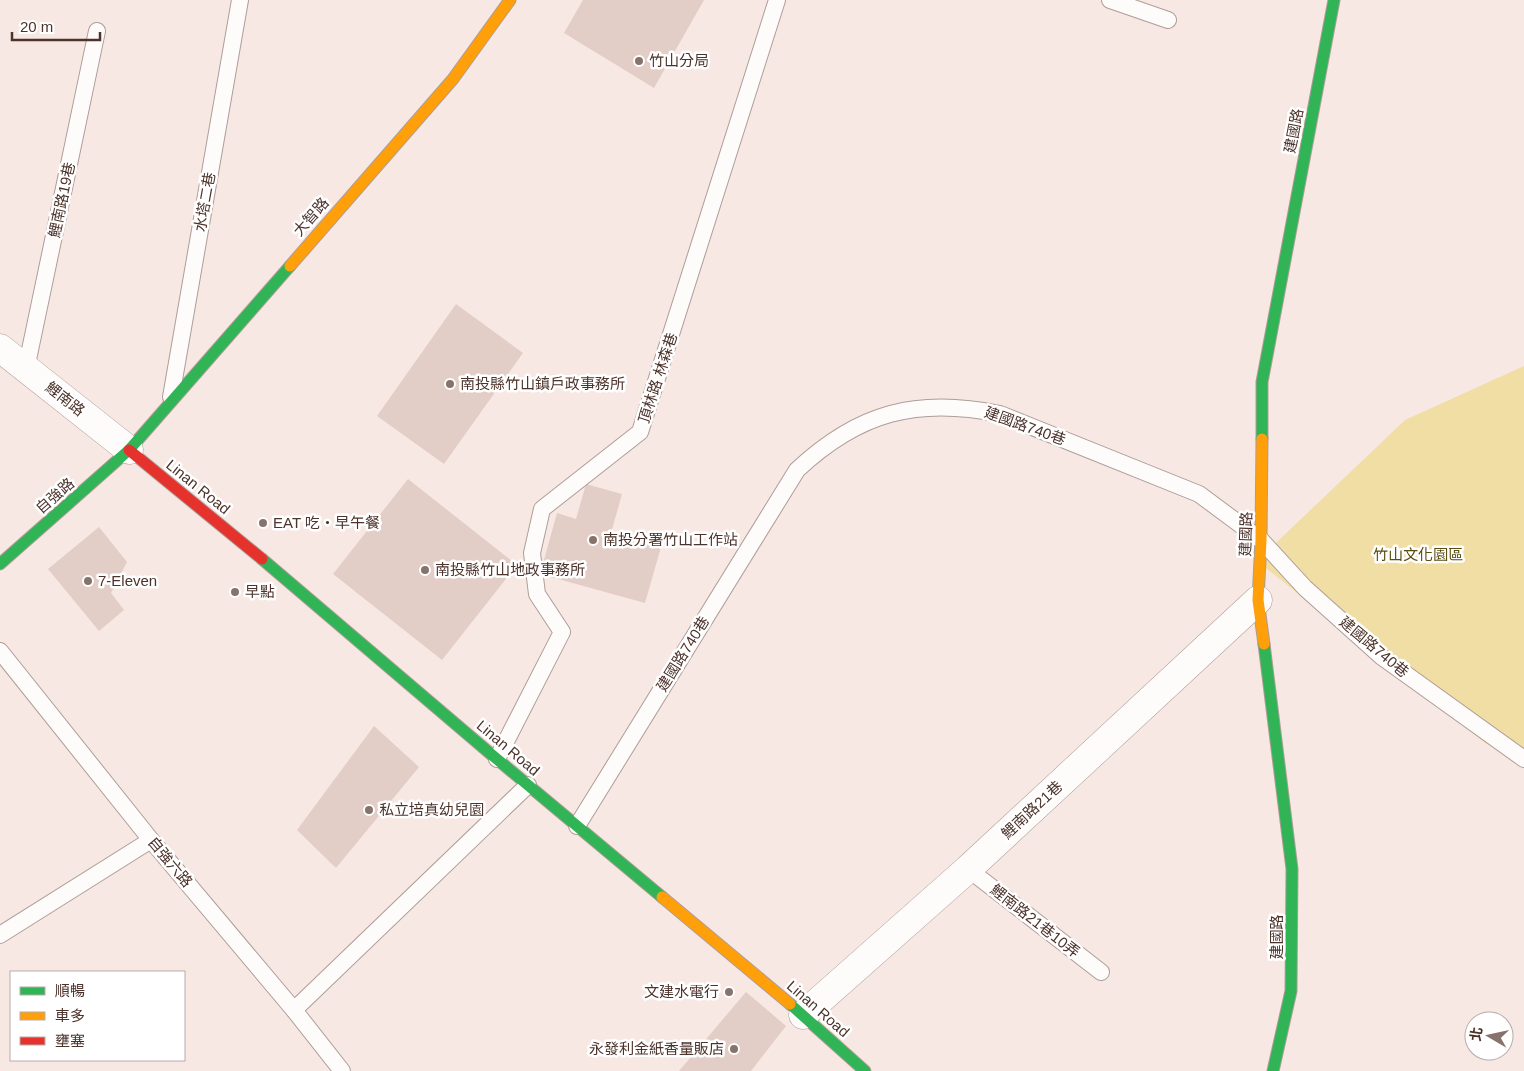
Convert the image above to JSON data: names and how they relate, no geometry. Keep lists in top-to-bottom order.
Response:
{
  "streets": {
    "street": [
      "建國路",
      "大智路",
      "鯉南路",
      "Linan Road",
      "自強路",
      "鯉南路21巷"
    ],
    "lane": [
      "鯉南路19巷",
      "水塔二巷",
      "頂林路 林森巷",
      "建國路740巷",
      "自強六路",
      "鯉南路21巷10弄"
    ]
  },
  "crossings": [
    ["建國路", "建國路740巷"],
    ["建國路", "鯉南路21巷"],
    ["鯉南路19巷", "鯉南路"],
    ["水塔二巷", "大智路"],
    ["大智路", "鯉南路"],
    ["大智路", "Linan Road"],
    ["大智路", "自強路"],
    ["頂林路 林森巷", "Linan Road"],
    ["鯉南路", "Linan Road"],
    ["鯉南路", "自強路"],
    ["建國路740巷", "Linan Road"],
    ["Linan Road", "自強路"],
    ["Linan Road", "鯉南路21巷"],
    ["鯉南路21巷", "鯉南路21巷10弄"]
  ],
  "parks": ["竹山文化園區"],
  "places": [
    "竹山分局",
    "南投縣竹山鎮戶政事務所",
    "EAT 吃‧早午餐",
    "南投分署竹山工作站",
    "南投縣竹山地政事務所",
    "7-Eleven",
    "早點",
    "私立培真幼兒園",
    "文建水電行",
    "永發利金紙香量販店"
  ],
  "legend": ["順暢", "車多", "壅塞"],
  "scale_bar": "20 m",
  "north": "left"
}
